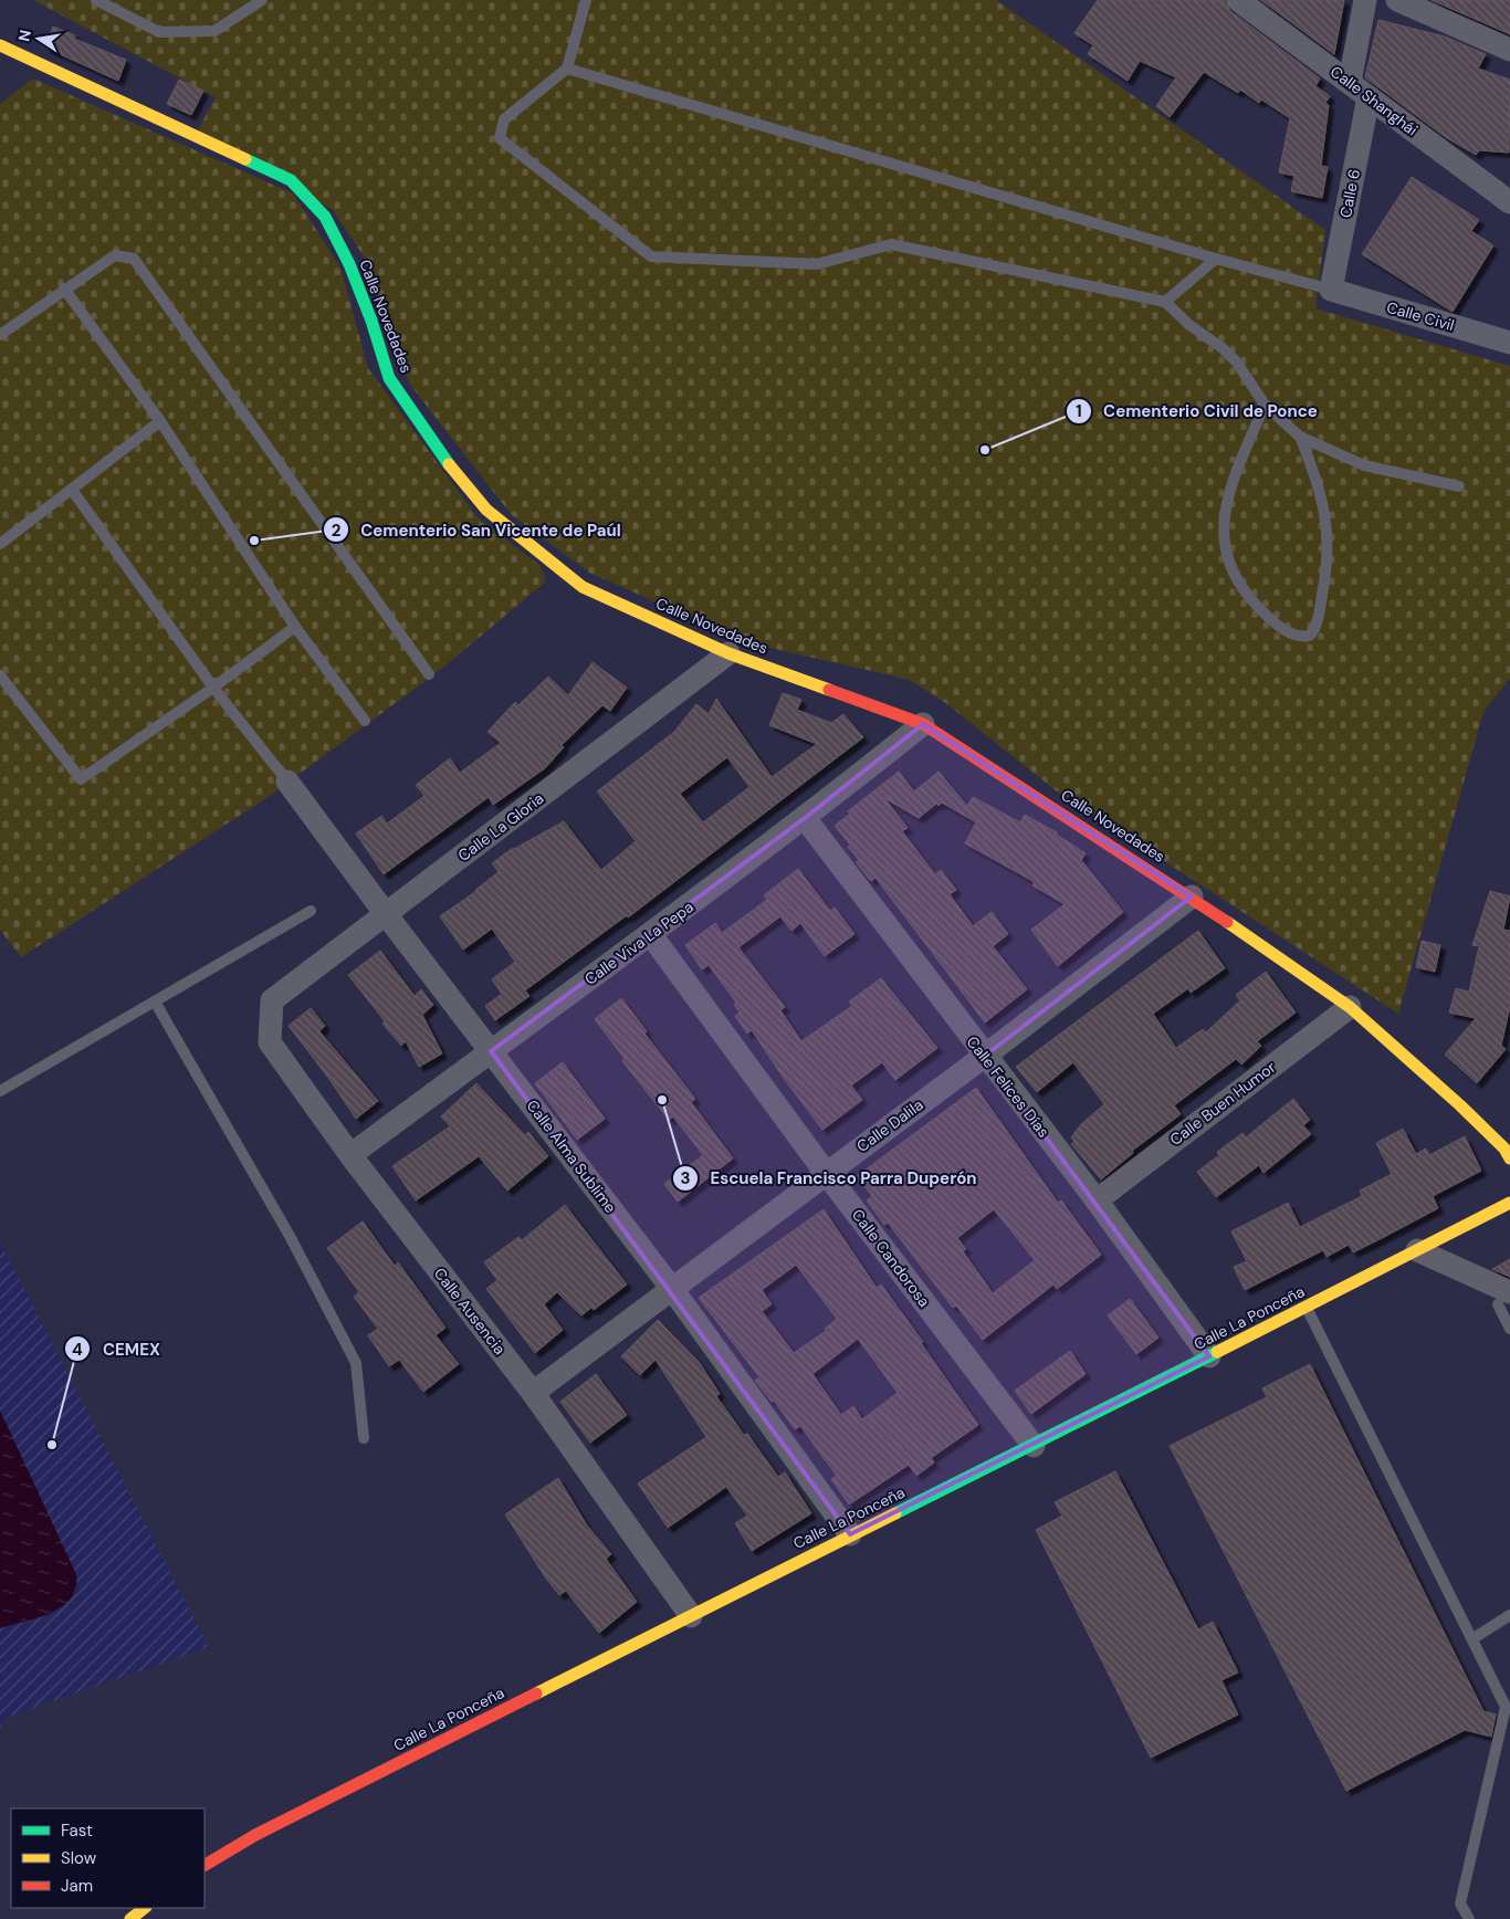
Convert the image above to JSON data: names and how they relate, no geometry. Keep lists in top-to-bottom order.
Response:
{
  "streets": {
    "street": [
      "Calle Shanghái",
      "Calle 6",
      "Calle Novedades",
      "Calle Civil",
      "Calle La Gloria",
      "Calle Viva La Pepa",
      "Calle Felices Días",
      "Calle Buen Humor",
      "Calle Dalila",
      "Calle Alma Sublime",
      "Calle Candorosa",
      "Calle Ausencia",
      "Calle La Ponceña"
    ]
  },
  "crossings": [
    ["Calle Shanghái", "Calle 6"],
    ["Calle 6", "Calle Civil"],
    ["Calle Novedades", "Calle La Gloria"],
    ["Calle Novedades", "Calle Viva La Pepa"],
    ["Calle Novedades", "Calle Buen Humor"],
    ["Calle Novedades", "Calle Dalila"],
    ["Calle La Gloria", "Calle Alma Sublime"],
    ["Calle La Gloria", "Calle Ausencia"],
    ["Calle Viva La Pepa", "Calle Felices Días"],
    ["Calle Viva La Pepa", "Calle Alma Sublime"],
    ["Calle Viva La Pepa", "Calle Candorosa"],
    ["Calle Viva La Pepa", "Calle Ausencia"],
    ["Calle Felices Días", "Calle Buen Humor"],
    ["Calle Felices Días", "Calle Dalila"],
    ["Calle Felices Días", "Calle La Ponceña"],
    ["Calle Dalila", "Calle Alma Sublime"],
    ["Calle Dalila", "Calle Candorosa"],
    ["Calle Dalila", "Calle Ausencia"],
    ["Calle Alma Sublime", "Calle La Ponceña"],
    ["Calle Candorosa", "Calle La Ponceña"],
    ["Calle Ausencia", "Calle La Ponceña"]
  ],
  "places": [
    "Cementerio Civil de Ponce",
    "Cementerio San Vicente de Paúl",
    "Escuela Francisco Parra Duperón",
    "CEMEX"
  ],
  "legend": ["Fast", "Slow", "Jam"],
  "north": "left"
}
